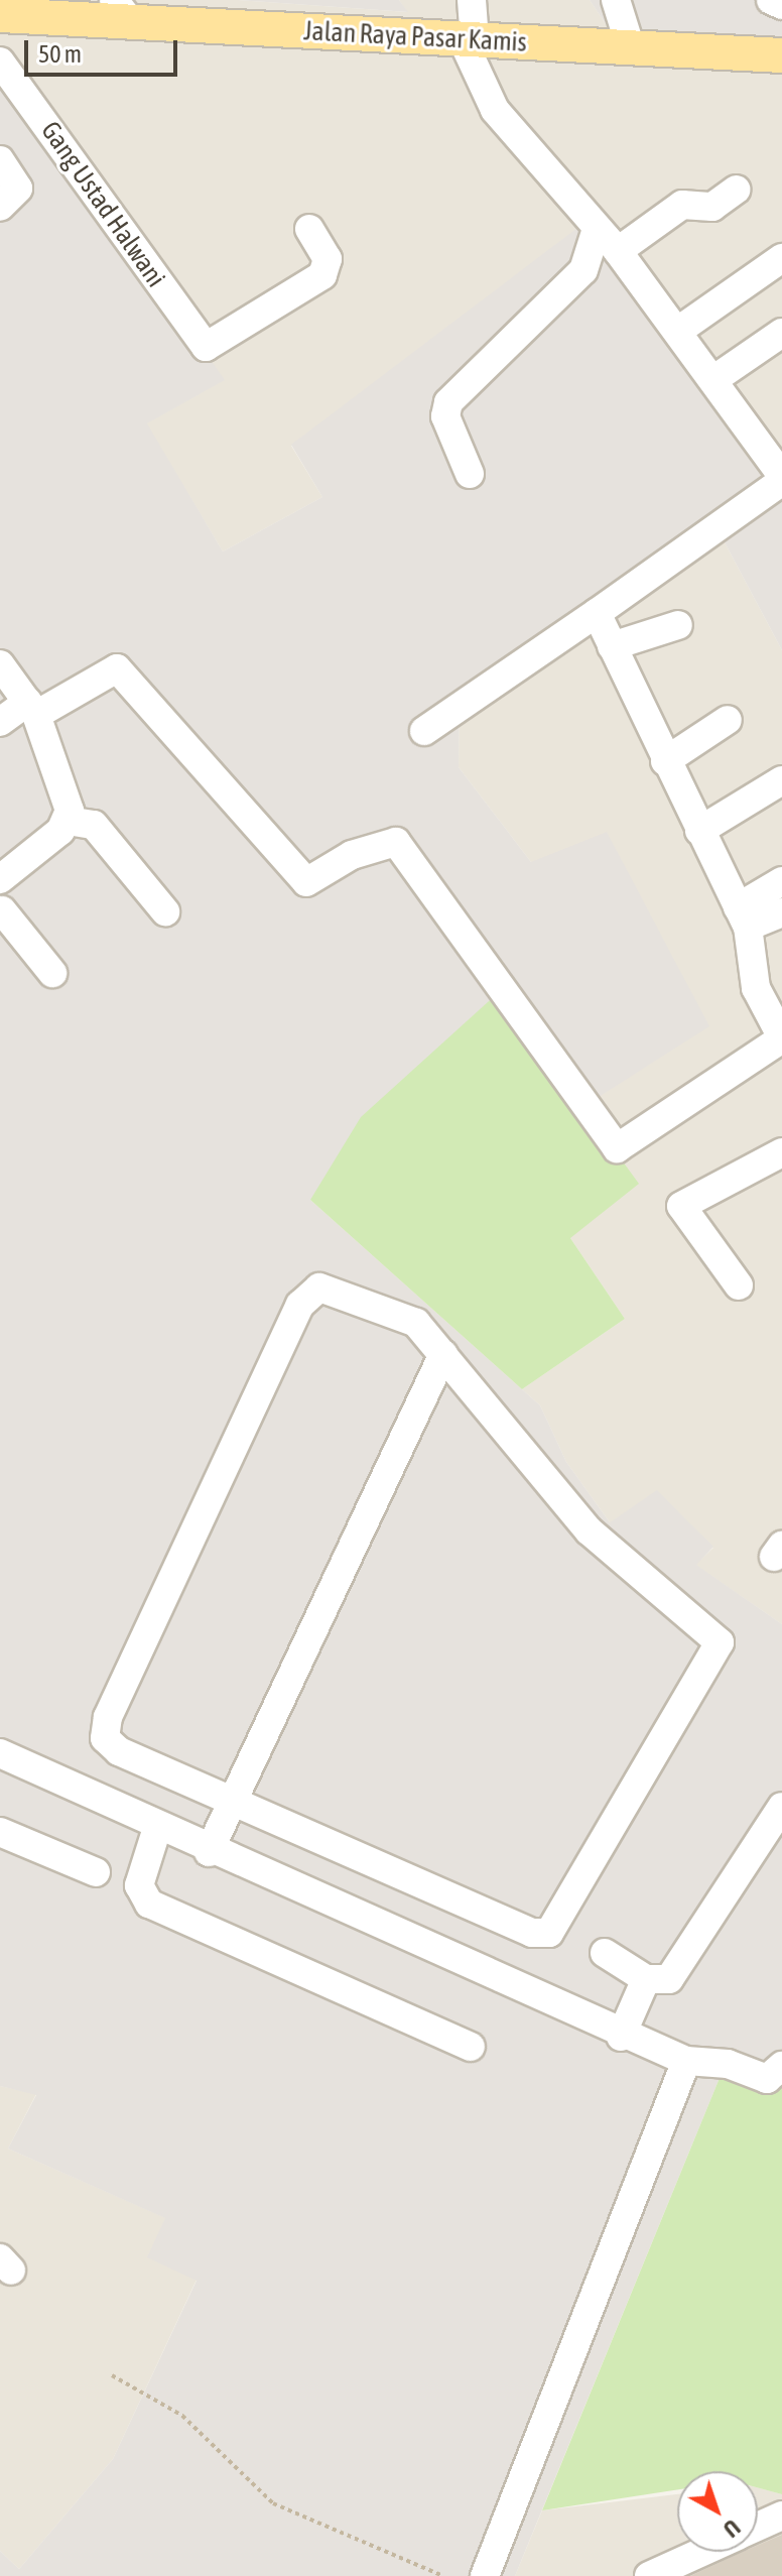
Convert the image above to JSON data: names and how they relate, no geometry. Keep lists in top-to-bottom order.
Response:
{
  "streets": {
    "main road": ["Jalan Raya Pasar Kamis"],
    "street": ["Gang Ustad Halwani"]
  },
  "scale_bar": "50 m",
  "north": "bottom right"
}
